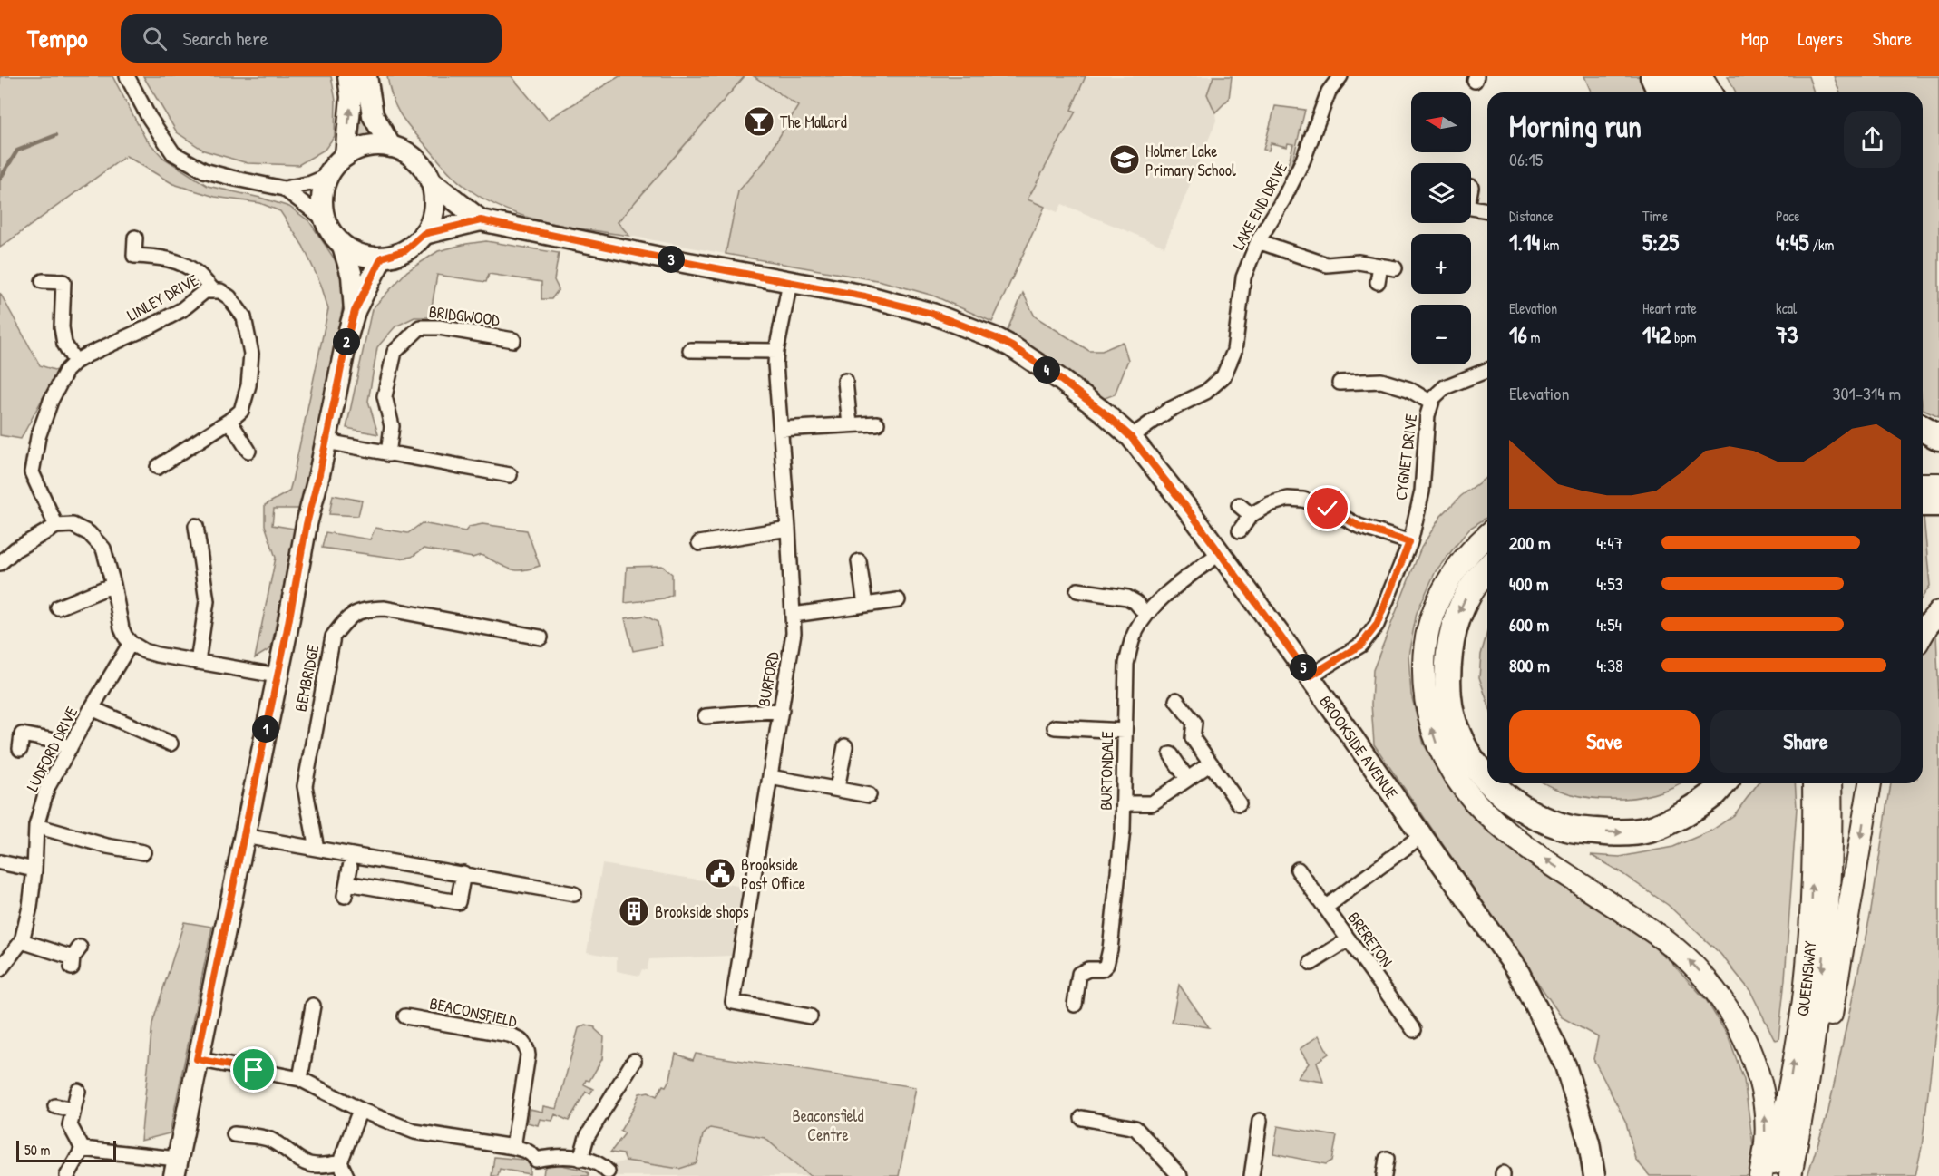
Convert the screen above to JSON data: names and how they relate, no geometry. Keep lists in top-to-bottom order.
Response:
{
  "streets": {
    "main road": ["QUEENSWAY"],
    "street": [
      "LAKE END DRIVE",
      "LINLEY DRIVE",
      "BRIDGWOOD",
      "CYGNET DRIVE",
      "BEMBRIDGE",
      "BURFORD",
      "BROOKSIDE AVENUE",
      "LUDFORD DRIVE",
      "BURTONDALE",
      "BRERETON",
      "BEACONSFIELD"
    ]
  },
  "crossings": [
    ["LAKE END DRIVE", "BROOKSIDE AVENUE"],
    ["CYGNET DRIVE", "BROOKSIDE AVENUE"],
    ["BURFORD", "BROOKSIDE AVENUE"],
    ["BROOKSIDE AVENUE", "BURTONDALE"]
  ],
  "parks": ["Beaconsfield Centre"],
  "places": {
    "bar": ["The Mallard"],
    "school or university": ["Holmer Lake Primary School"],
    "public building": ["Brookside Post Office"],
    "building": ["Brookside shops"]
  },
  "scale_bar": "50 m",
  "north": "left",
  "page": {
    "header": "Tempo",
    "search": "Search here",
    "nav": ["Map", "Layers", "Share"],
    "map_buttons": ["+", "−"],
    "heading": ["Morning run", "06:15"],
    "stats": [
      ["Distance", "1.14 km"],
      ["Time", "5:25"],
      ["Pace", "4:45 /km"],
      ["Elevation", "16 m"],
      ["Heart rate", "142 bpm"],
      ["kcal", "73"]
    ],
    "pins": [
      "3",
      "2",
      "4",
      "5",
      "1"
    ],
    "chart": ["Elevation", "301–314 m"],
    "list": [
      {
        "name": "200 m",
        "note": "4:47"
      },
      {
        "name": "400 m",
        "note": "4:53"
      },
      {
        "name": "600 m",
        "note": "4:54"
      },
      {
        "name": "800 m",
        "note": "4:38"
      }
    ],
    "buttons": ["Save", "Share"],
    "scale": "50 m"
  }
}
